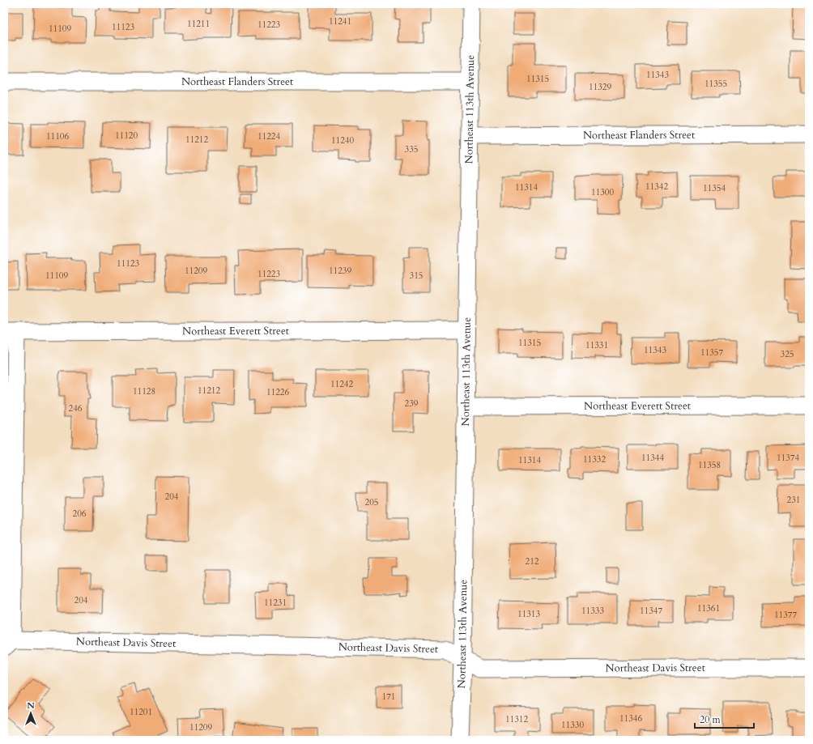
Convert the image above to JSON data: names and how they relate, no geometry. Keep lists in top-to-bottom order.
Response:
{
  "streets": {
    "street": [
      "Northeast Flanders Street",
      "Northeast 113th Avenue",
      "Northeast Everett Street",
      "Northeast Davis Street"
    ]
  },
  "crossings": [
    ["Northeast Flanders Street", "Northeast 113th Avenue"],
    ["Northeast 113th Avenue", "Northeast Everett Street"],
    ["Northeast 113th Avenue", "Northeast Davis Street"]
  ],
  "house_numbers": [
    "11241",
    "11211",
    "11223",
    "11123",
    "11109",
    "11343",
    "11315",
    "11355",
    "11329",
    "11120",
    "11106",
    "11224",
    "11212",
    "11240",
    "335",
    "11342",
    "11314",
    "11354",
    "11300",
    "11123",
    "11209",
    "11239",
    "11223",
    "11109",
    "315",
    "11315",
    "11331",
    "11343",
    "11357",
    "325",
    "11242",
    "11212",
    "11128",
    "11226",
    "239",
    "246",
    "11344",
    "11374",
    "11332",
    "11314",
    "11358",
    "204",
    "231",
    "205",
    "206",
    "212",
    "204",
    "11231",
    "11361",
    "11333",
    "11347",
    "11313",
    "11377",
    "171",
    "11201",
    "11346",
    "11312",
    "11330",
    "11209"
  ],
  "scale_bar": "20 m",
  "north": "top"
}
